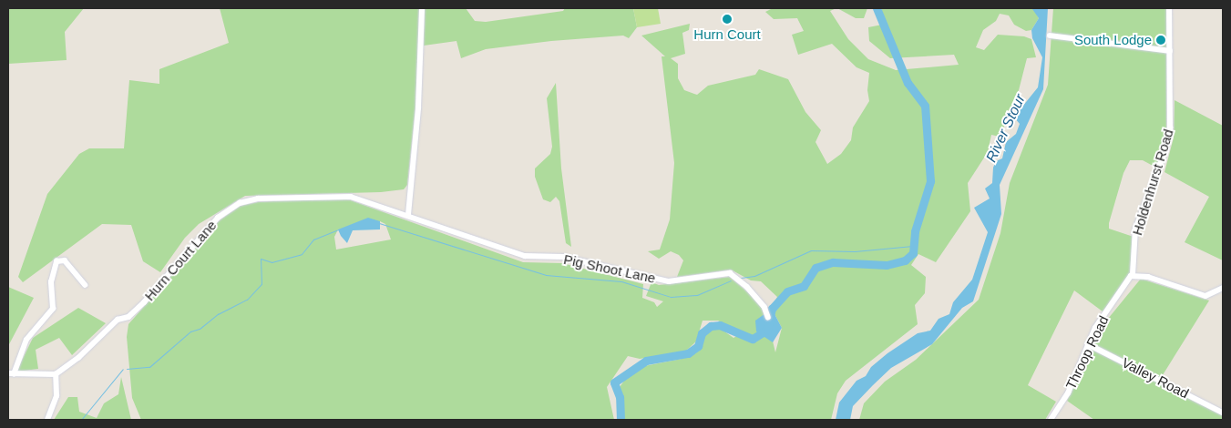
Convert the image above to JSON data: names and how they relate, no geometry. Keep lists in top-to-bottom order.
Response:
{
  "streets": {
    "street": [
      "Holdenhurst Road",
      "Hurn Court Lane",
      "Pig Shoot Lane",
      "Throop Road",
      "Valley Road"
    ]
  },
  "crossings": [
    ["Holdenhurst Road", "Throop Road"],
    ["Hurn Court Lane", "Pig Shoot Lane"],
    ["Throop Road", "Valley Road"]
  ],
  "water": ["River Stour"],
  "places": ["Hurn Court", "South Lodge"]
}
